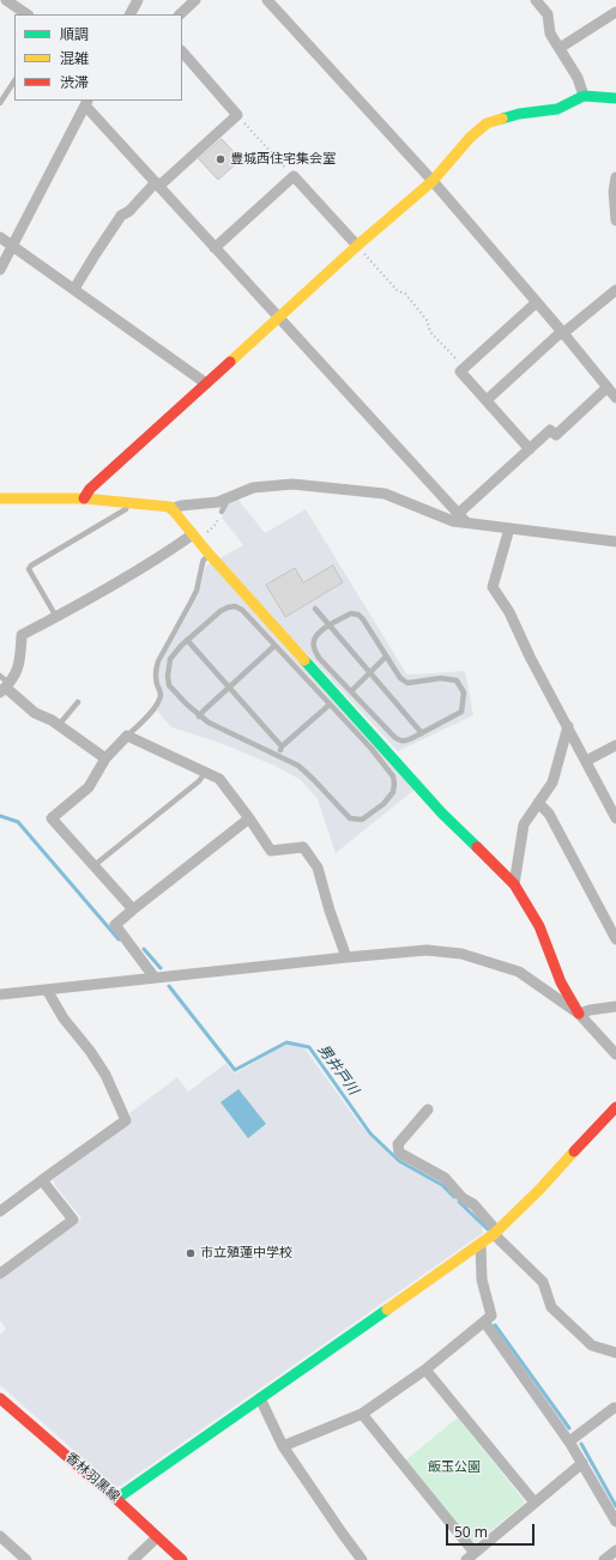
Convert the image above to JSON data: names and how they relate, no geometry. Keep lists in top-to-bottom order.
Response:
{
  "streets": {
    "street": ["香林羽黒線"]
  },
  "water": ["男井戸川"],
  "parks": ["飯玉公園"],
  "places": ["豊城西住宅集会室", "市立殖蓮中学校"],
  "legend": ["順調", "混雑", "渋滞"],
  "scale_bar": "50 m"
}
